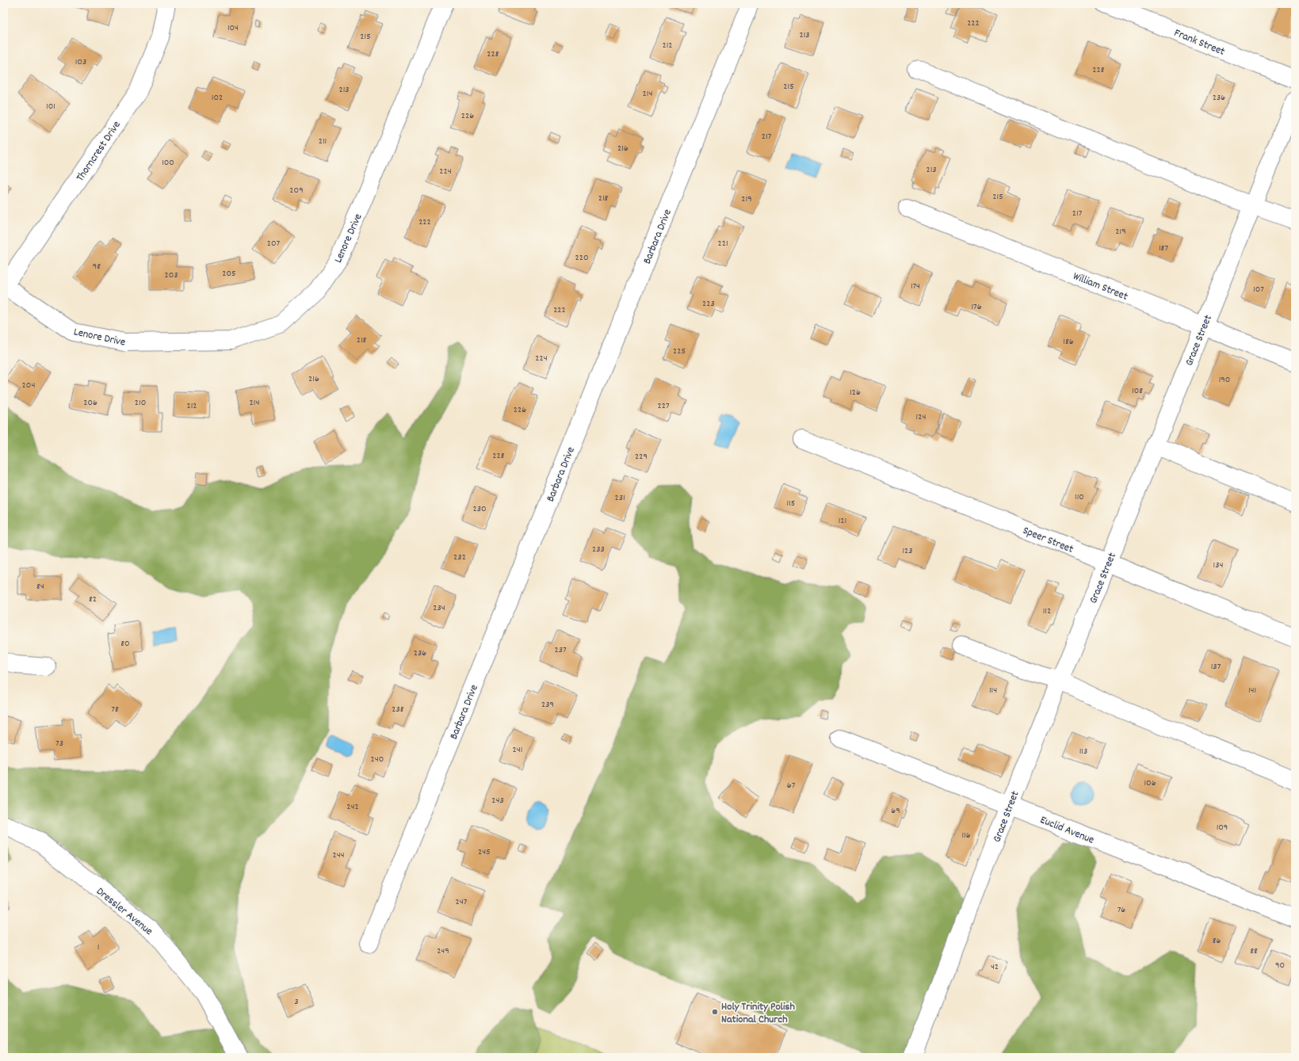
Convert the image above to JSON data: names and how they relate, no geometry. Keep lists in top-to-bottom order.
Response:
{
  "streets": {
    "street": [
      "Frank Street",
      "Thorncrest Drive",
      "Barbara Drive",
      "Lenore Drive",
      "William Street",
      "Grace Street",
      "Speer Street",
      "Euclid Avenue",
      "Dressler Avenue"
    ]
  },
  "crossings": [
    ["Thorncrest Drive", "Lenore Drive"],
    ["William Street", "Grace Street"],
    ["Grace Street", "Speer Street"],
    ["Grace Street", "Euclid Avenue"]
  ],
  "places": ["Holy Trinity Polish National Church"],
  "house_numbers": [
    "222",
    "104",
    "213",
    "215",
    "212",
    "228",
    "103",
    "228",
    "215",
    "213",
    "214",
    "102",
    "236",
    "101",
    "226",
    "217",
    "211",
    "216",
    "100",
    "213",
    "224",
    "209",
    "215",
    "218",
    "219",
    "217",
    "222",
    "219",
    "207",
    "221",
    "187",
    "220",
    "98",
    "205",
    "203",
    "174",
    "107",
    "223",
    "176",
    "222",
    "218",
    "186",
    "225",
    "224",
    "216",
    "190",
    "204",
    "108",
    "126",
    "206",
    "210",
    "214",
    "212",
    "227",
    "226",
    "124",
    "228",
    "229",
    "110",
    "231",
    "115",
    "230",
    "121",
    "233",
    "123",
    "232",
    "134",
    "84",
    "82",
    "234",
    "112",
    "80",
    "237",
    "236",
    "137",
    "114",
    "141",
    "239",
    "78",
    "238",
    "73",
    "241",
    "113",
    "240",
    "106",
    "67",
    "243",
    "242",
    "69",
    "109",
    "116",
    "245",
    "244",
    "247",
    "76",
    "86",
    "1",
    "249",
    "88",
    "90",
    "42",
    "3"
  ]
}
